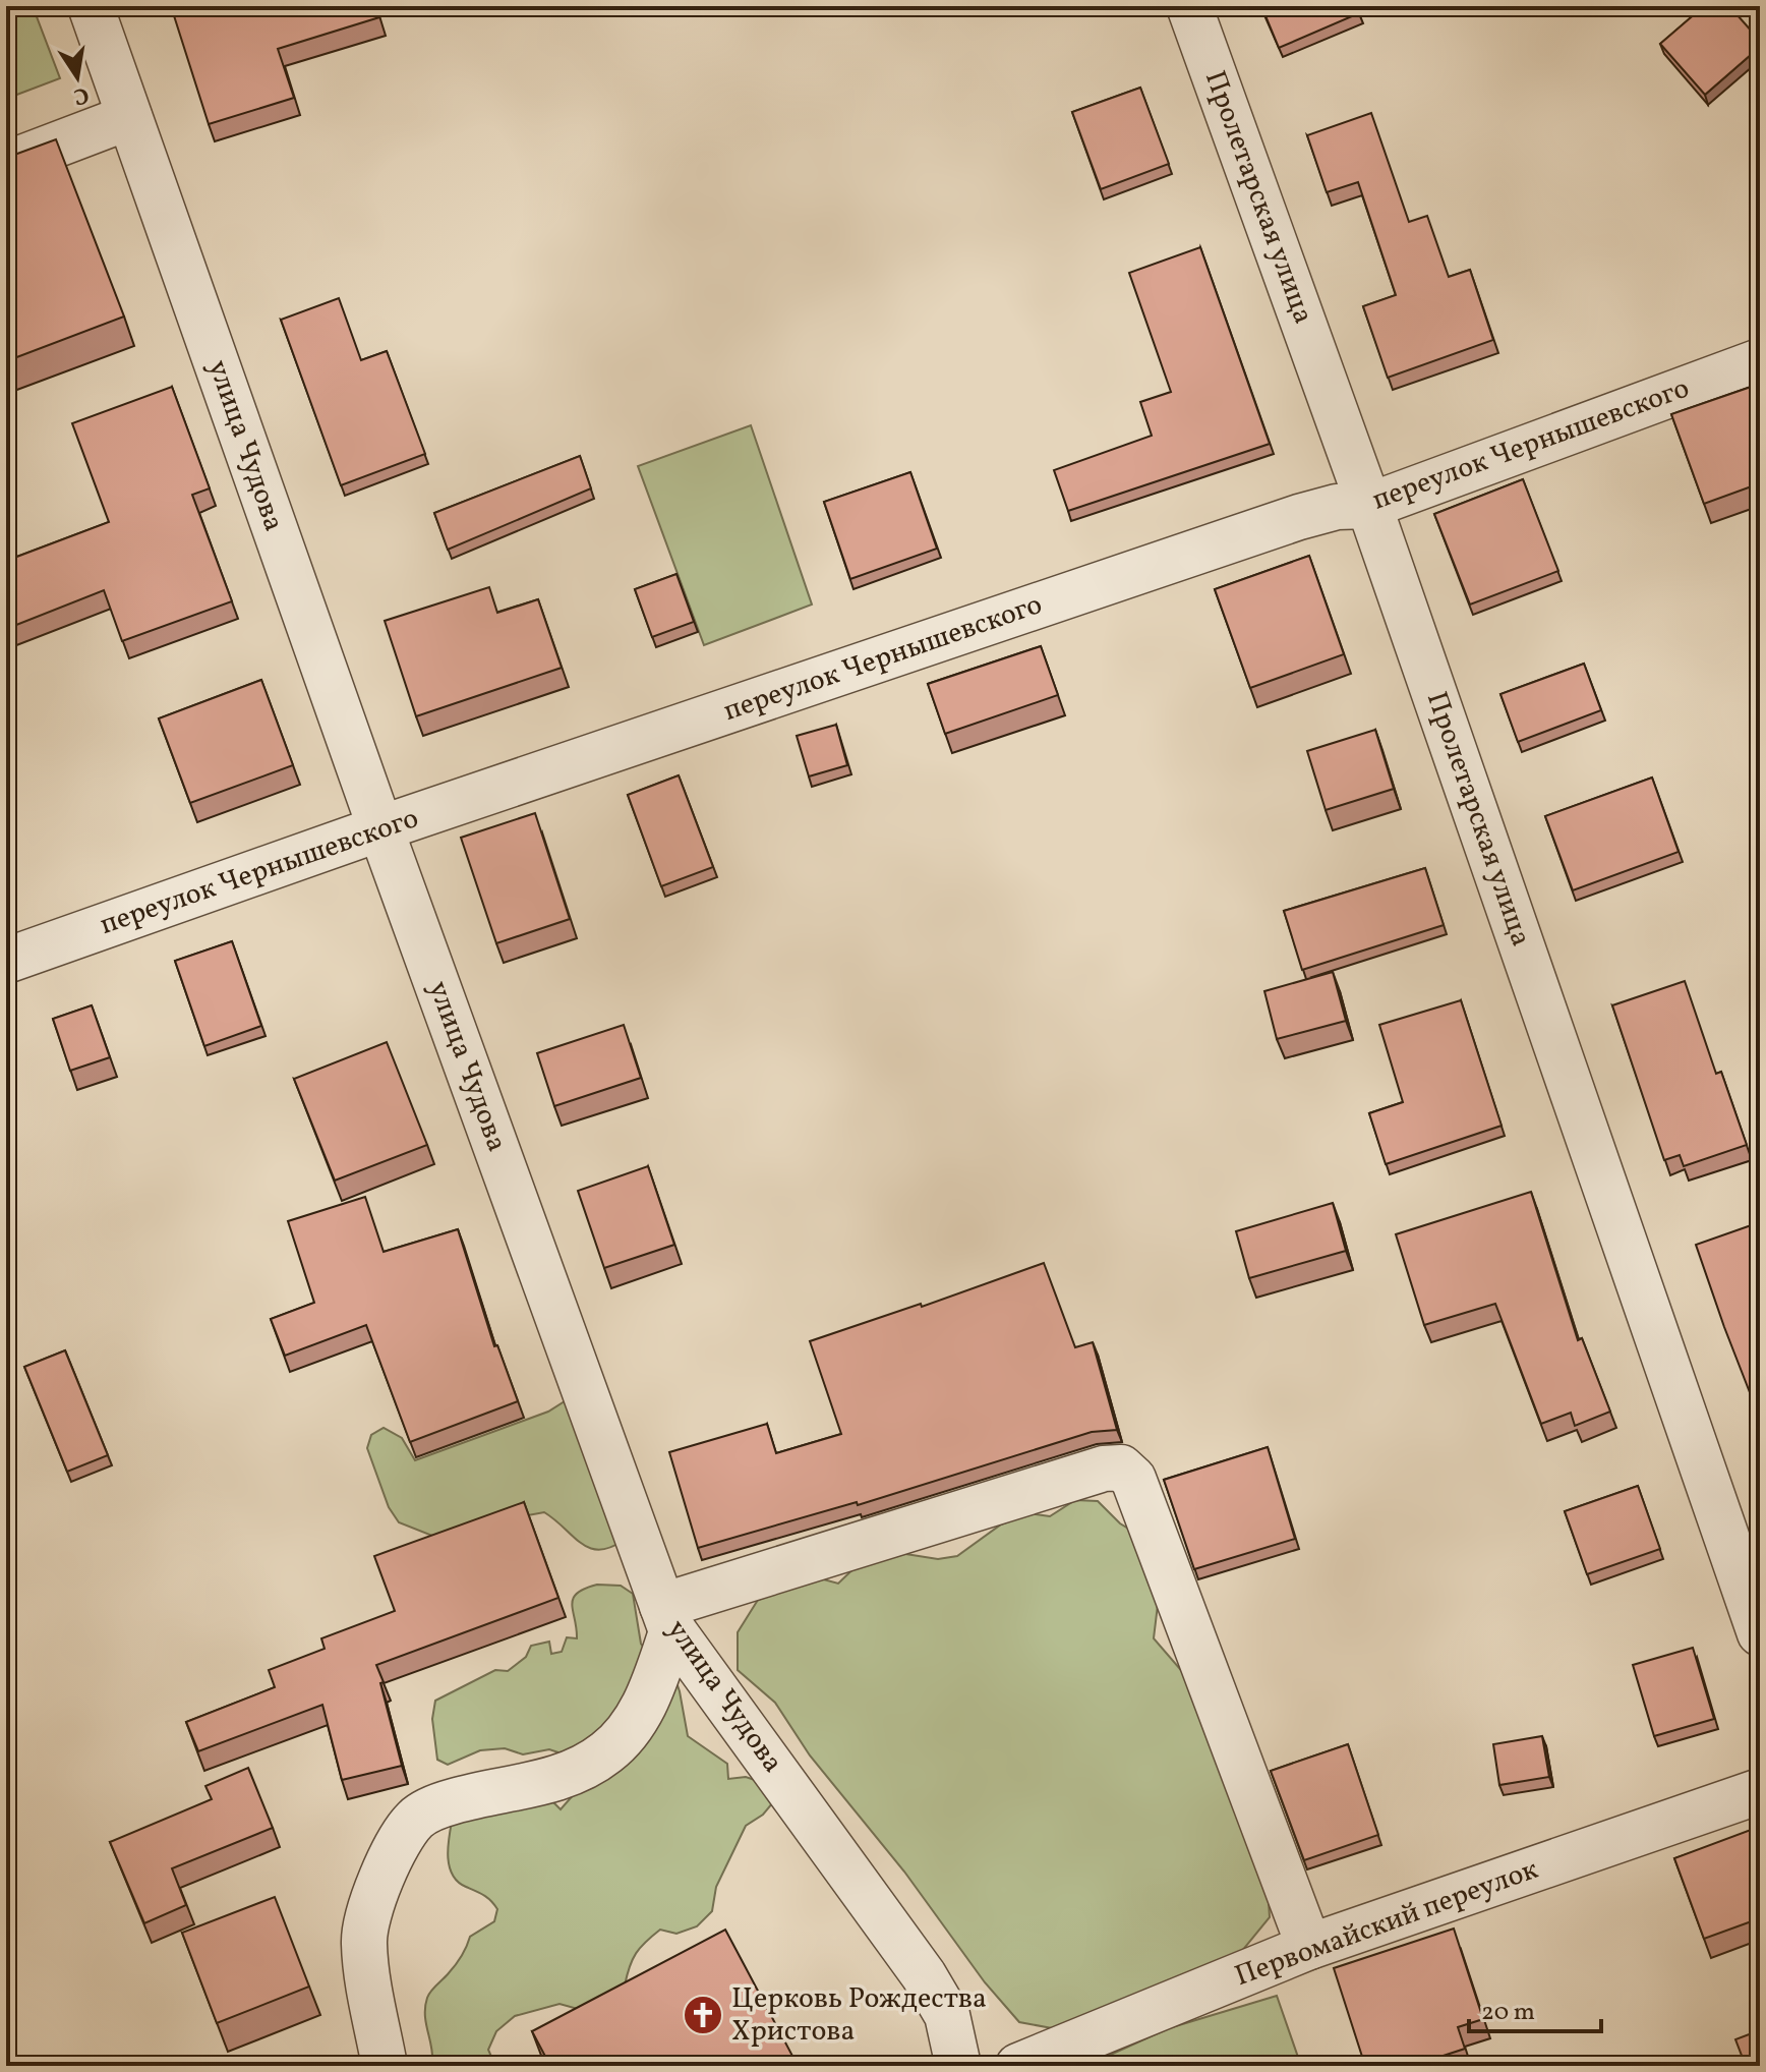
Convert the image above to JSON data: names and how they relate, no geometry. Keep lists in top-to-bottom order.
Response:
{
  "streets": {
    "street": [
      "Пролетарская улица",
      "переулок Чернышевского",
      "улица Чудова",
      "Первомайский переулок"
    ]
  },
  "crossings": [
    ["Пролетарская улица", "переулок Чернышевского"],
    ["переулок Чернышевского", "улица Чудова"]
  ],
  "places": {
    "church": ["Церковь Рождества Христова"]
  },
  "scale_bar": "20 m",
  "north": "bottom"
}
